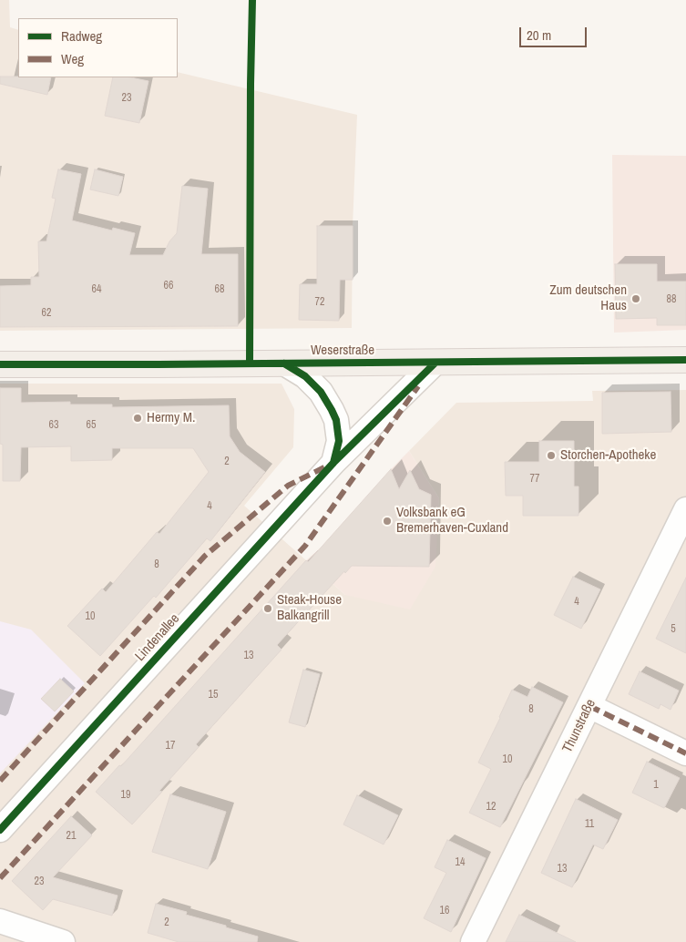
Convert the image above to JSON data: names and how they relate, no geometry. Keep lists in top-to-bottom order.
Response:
{
  "streets": {
    "main road": ["Weserstraße"],
    "street": ["Lindenallee", "Thunstraße"]
  },
  "crossings": [
    ["Weserstraße", "Lindenallee"]
  ],
  "places": [
    "Zum deutschen Haus",
    "Hermy M.",
    "Storchen-Apotheke",
    "Volksbank eG Bremerhaven-Cuxland",
    "Steak-House Balkangrill"
  ],
  "house_numbers": [
    "23",
    "66",
    "64",
    "68",
    "88",
    "72",
    "62",
    "63",
    "65",
    "2",
    "77",
    "4",
    "8",
    "4",
    "10",
    "5",
    "13",
    "15",
    "8",
    "17",
    "10",
    "1",
    "19",
    "12",
    "11",
    "21",
    "14",
    "13",
    "23",
    "16",
    "2"
  ],
  "legend": ["Radweg", "Weg"],
  "scale_bar": "20 m"
}
